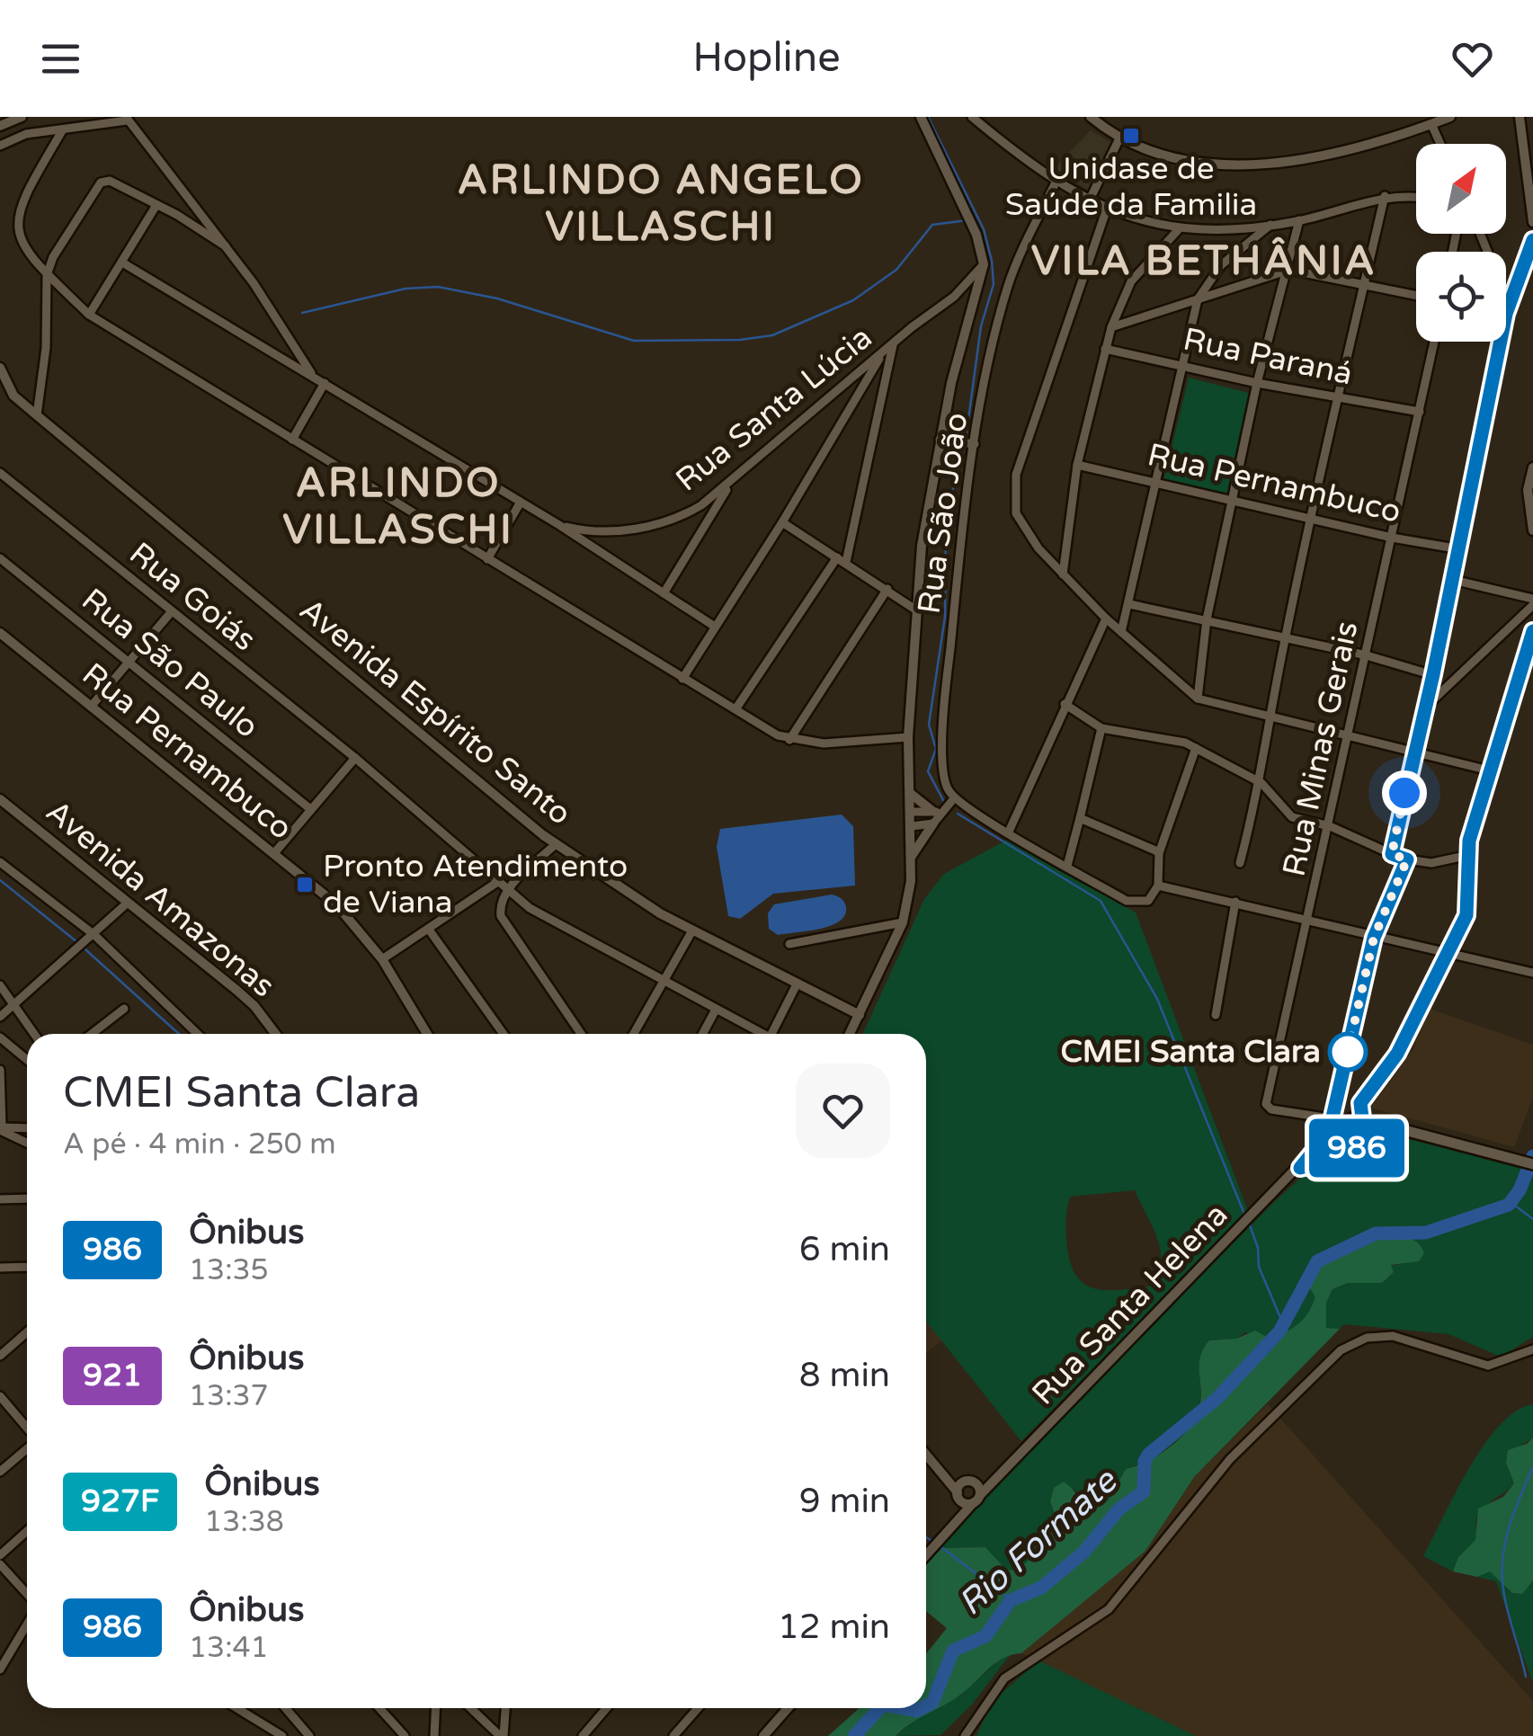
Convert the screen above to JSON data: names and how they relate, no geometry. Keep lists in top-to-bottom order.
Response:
{
  "streets": {
    "main road": ["Rua Santa Helena"],
    "street": [
      "Rua Paraná",
      "Rua Santa Lúcia",
      "Rua Pernambuco",
      "Rua São João",
      "Rua Goiás",
      "Rua São Paulo",
      "Avenida Espírito Santo",
      "Rua Minas Gerais",
      "Avenida Amazonas"
    ]
  },
  "crossings": [
    ["Rua Paraná", "Rua Minas Gerais"],
    ["Rua Pernambuco", "Rua Minas Gerais"],
    ["Rua Minas Gerais", "Rua Santa Helena"]
  ],
  "districts": ["ARLINDO ANGELO VILLASCHI", "VILA BETHÂNIA", "ARLINDO VILLASCHI"],
  "water": ["Rio Formate"],
  "places": {
    "transit": ["Unidase de Saúde da Familia", "Pronto Atendimento de Viana"],
    "other": ["CMEI Santa Clara"]
  },
  "lines": ["bus line 986"],
  "north": "top right",
  "page": {
    "header": "Hopline",
    "on_map": "986",
    "heading": ["CMEI Santa Clara", "A pé · 4 min · 250 m"],
    "list": [
      {
        "mark": "986",
        "name": "Ônibus",
        "note": "13:35",
        "value": "6 min"
      },
      {
        "mark": "921",
        "name": "Ônibus",
        "note": "13:37",
        "value": "8 min"
      },
      {
        "mark": "927F",
        "name": "Ônibus",
        "note": "13:38",
        "value": "9 min"
      },
      {
        "mark": "986",
        "name": "Ônibus",
        "note": "13:41",
        "value": "12 min"
      }
    ]
  }
}
